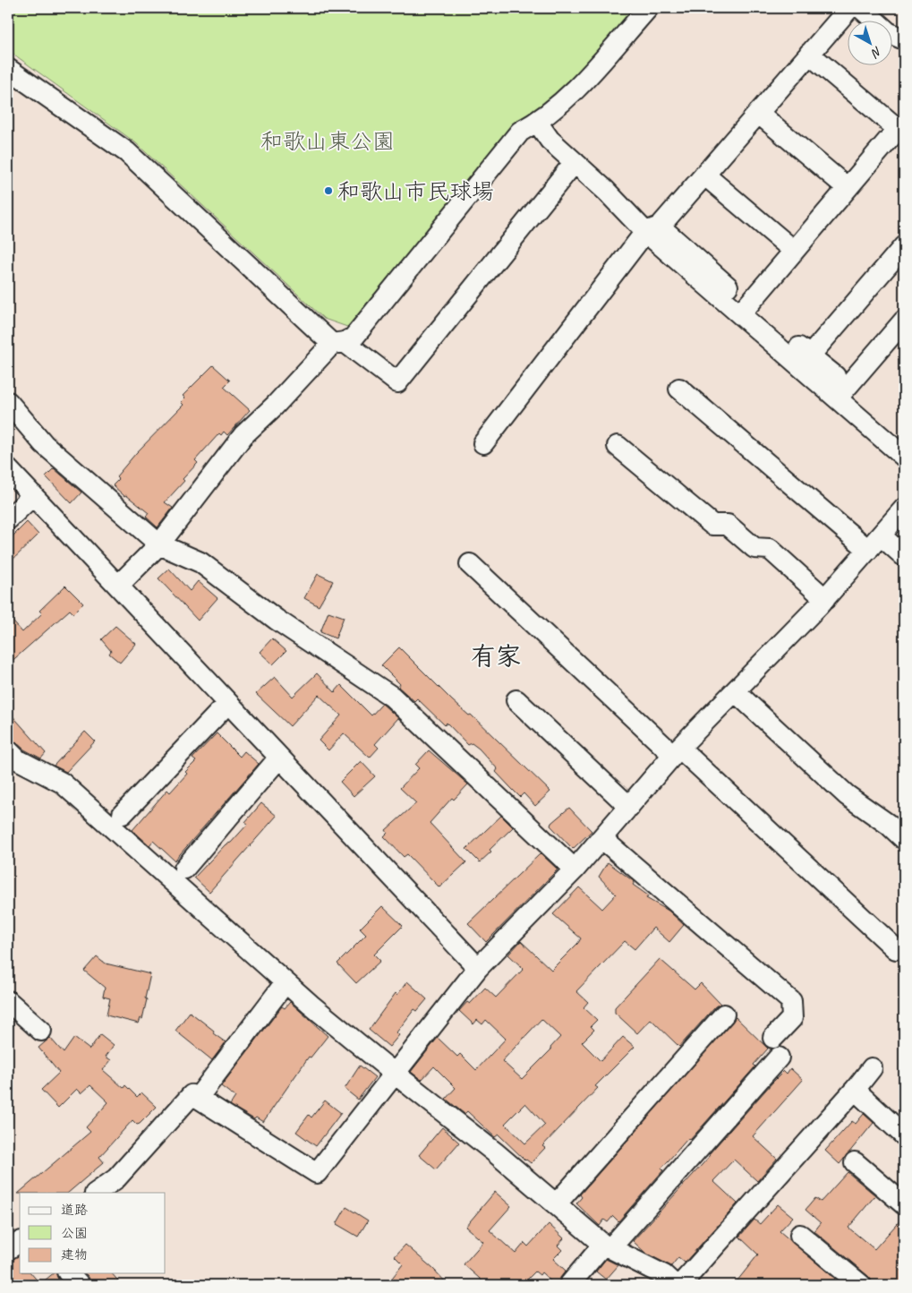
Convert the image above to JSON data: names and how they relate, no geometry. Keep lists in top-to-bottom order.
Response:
{
  "districts": ["有家"],
  "parks": ["和歌山東公園"],
  "places": ["和歌山市民球場"],
  "legend": ["道路", "公園", "建物"],
  "north": "bottom right"
}
